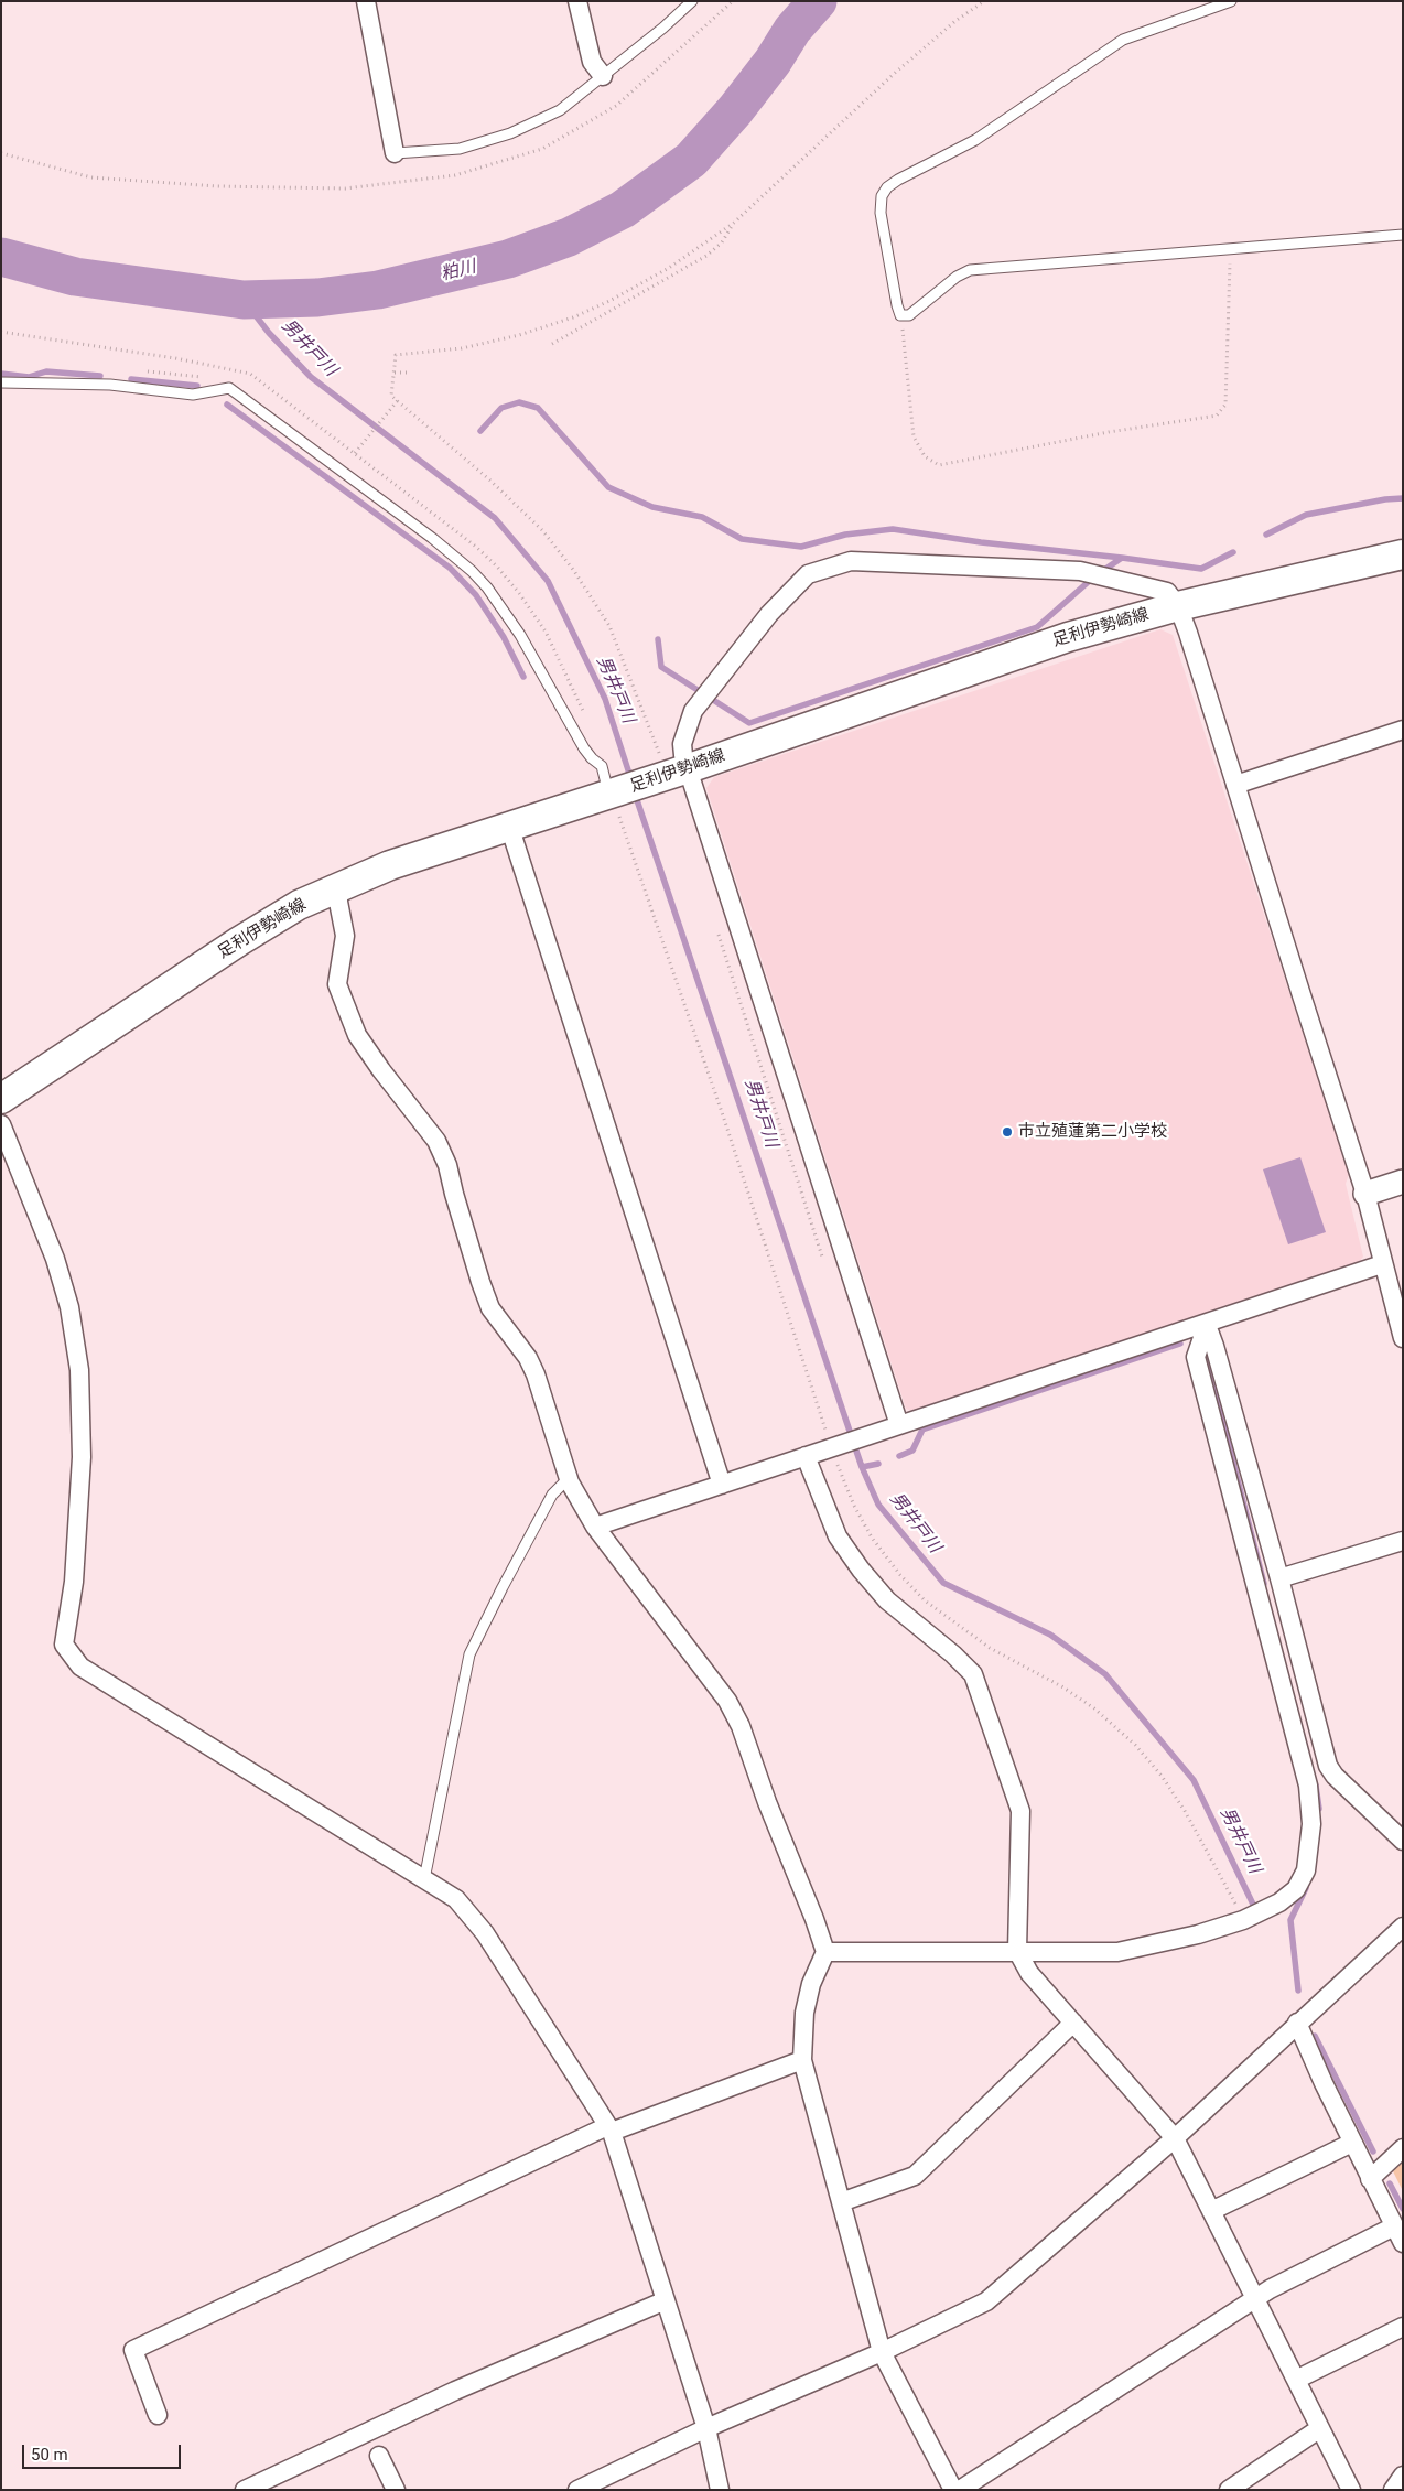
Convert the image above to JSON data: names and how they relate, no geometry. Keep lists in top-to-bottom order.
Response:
{
  "streets": {
    "main road": ["足利伊勢崎線"]
  },
  "water": ["粕川", "男井戸川"],
  "places": ["市立殖蓮第二小学校"],
  "scale_bar": "50 m"
}
